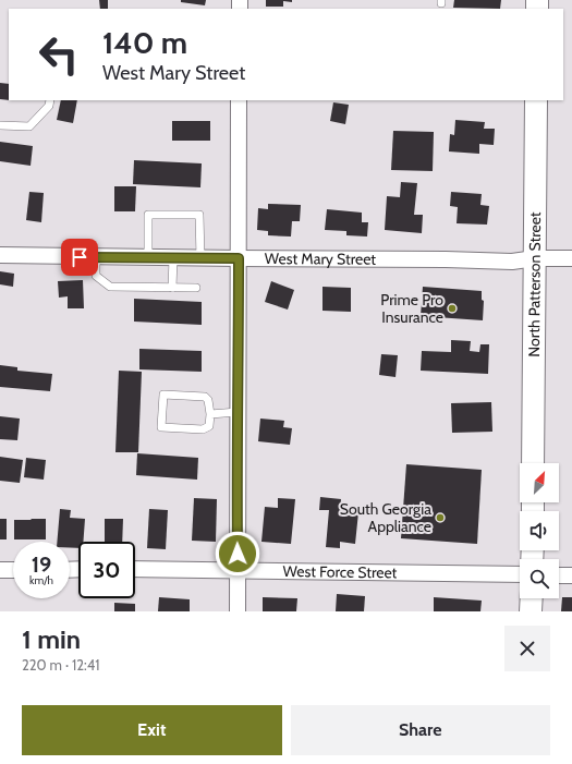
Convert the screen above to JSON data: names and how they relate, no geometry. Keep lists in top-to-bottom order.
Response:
{
  "streets": {
    "main road": ["North Patterson Street"],
    "street": ["West Mary Street", "West Force Street"]
  },
  "crossings": [
    ["West Mary Street", "North Patterson Street"]
  ],
  "places": ["Prime Pro Insurance", "South Georgia Appliance"],
  "north": "top right",
  "page": {
    "turn": ["140 m", "West Mary Street"],
    "speed": "19 km/h",
    "limit": "30",
    "heading": ["1 min", "220 m · 12:41"],
    "buttons": ["Exit", "Share"]
  }
}
